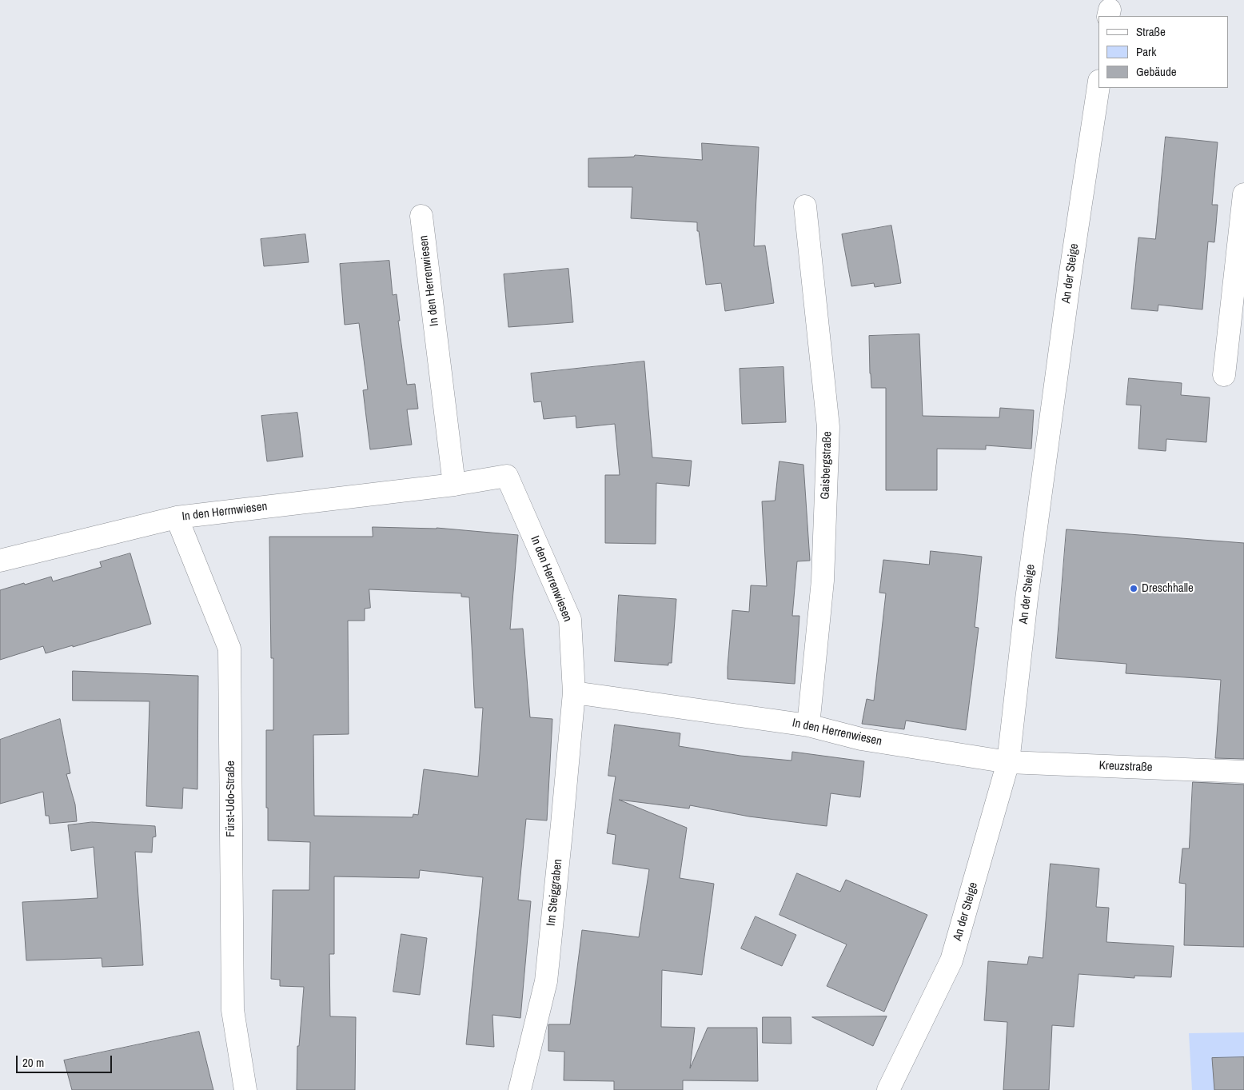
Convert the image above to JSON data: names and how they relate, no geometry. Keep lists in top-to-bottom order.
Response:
{
  "streets": {
    "street": [
      "An der Steige",
      "In den Herrenwiesen",
      "Gaisbergstraße",
      "In den Herrnwiesen",
      "Kreuzstraße",
      "Fürst-Udo-Straße",
      "Im Steiggraben"
    ]
  },
  "crossings": [
    ["An der Steige", "In den Herrenwiesen"],
    ["An der Steige", "Kreuzstraße"],
    ["In den Herrenwiesen", "Gaisbergstraße"],
    ["In den Herrenwiesen", "In den Herrnwiesen"],
    ["In den Herrenwiesen", "Kreuzstraße"],
    ["In den Herrenwiesen", "Im Steiggraben"],
    ["In den Herrnwiesen", "Fürst-Udo-Straße"]
  ],
  "places": ["Dreschhalle"],
  "legend": ["Straße", "Park", "Gebäude"],
  "scale_bar": "20 m"
}
